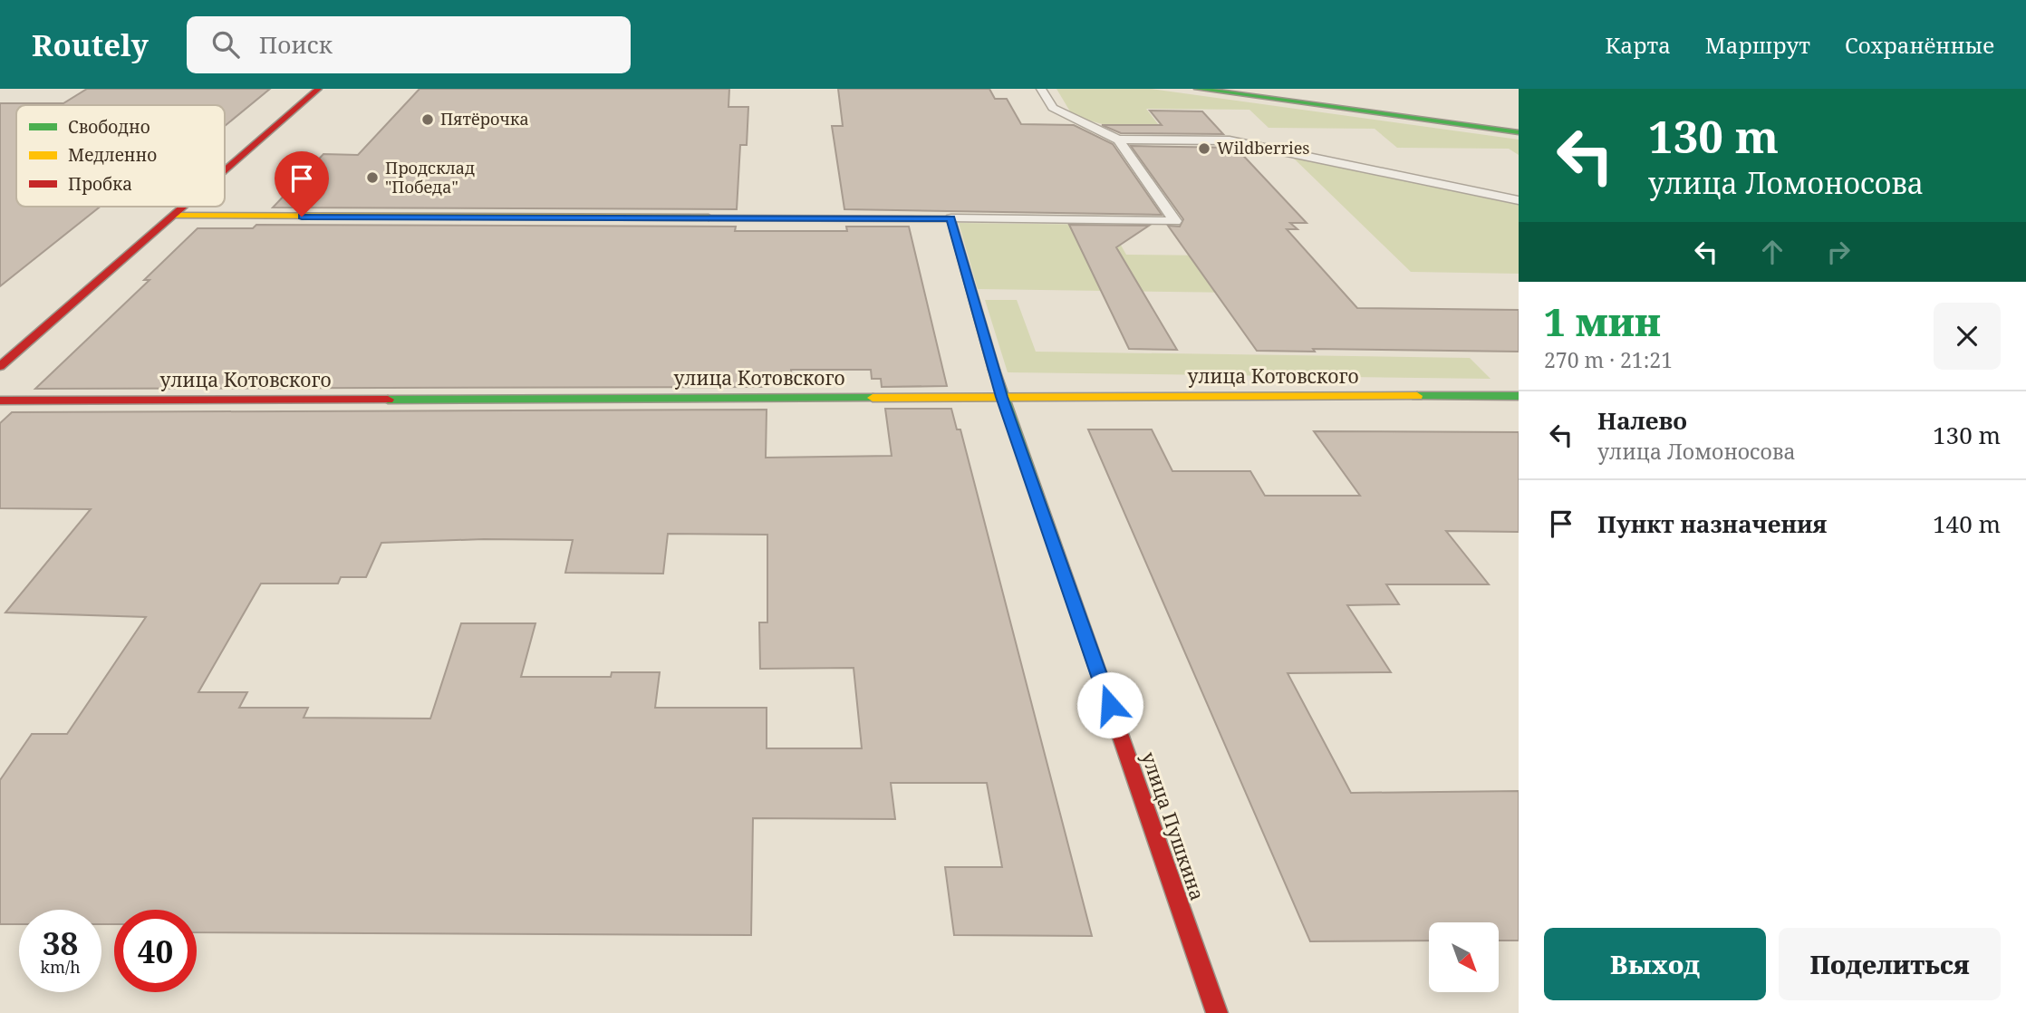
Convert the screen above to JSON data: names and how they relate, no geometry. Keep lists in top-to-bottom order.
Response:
{
  "streets": {
    "street": ["улица Котовского", "улица Пушкина"]
  },
  "crossings": [
    ["улица Котовского", "улица Пушкина"]
  ],
  "places": ["Пятёрочка", "Wildberries", "Продсклад \"Победа\""],
  "legend": ["Свободно", "Медленно", "Пробка"],
  "north": "bottom right",
  "page": {
    "header": "Routely",
    "search": "Поиск",
    "nav": ["Карта", "Маршрут", "Сохранённые"],
    "turn": ["130 m", "улица Ломоносова"],
    "heading": ["1 мин", "270 m · 21:21"],
    "list": [
      {
        "name": "Налево",
        "note": "улица Ломоносова",
        "value": "130 m"
      },
      {
        "name": "Пункт назначения",
        "value": "140 m"
      }
    ],
    "speed": "38 km/h",
    "limit": "40",
    "buttons": ["Выход", "Поделиться"]
  }
}
